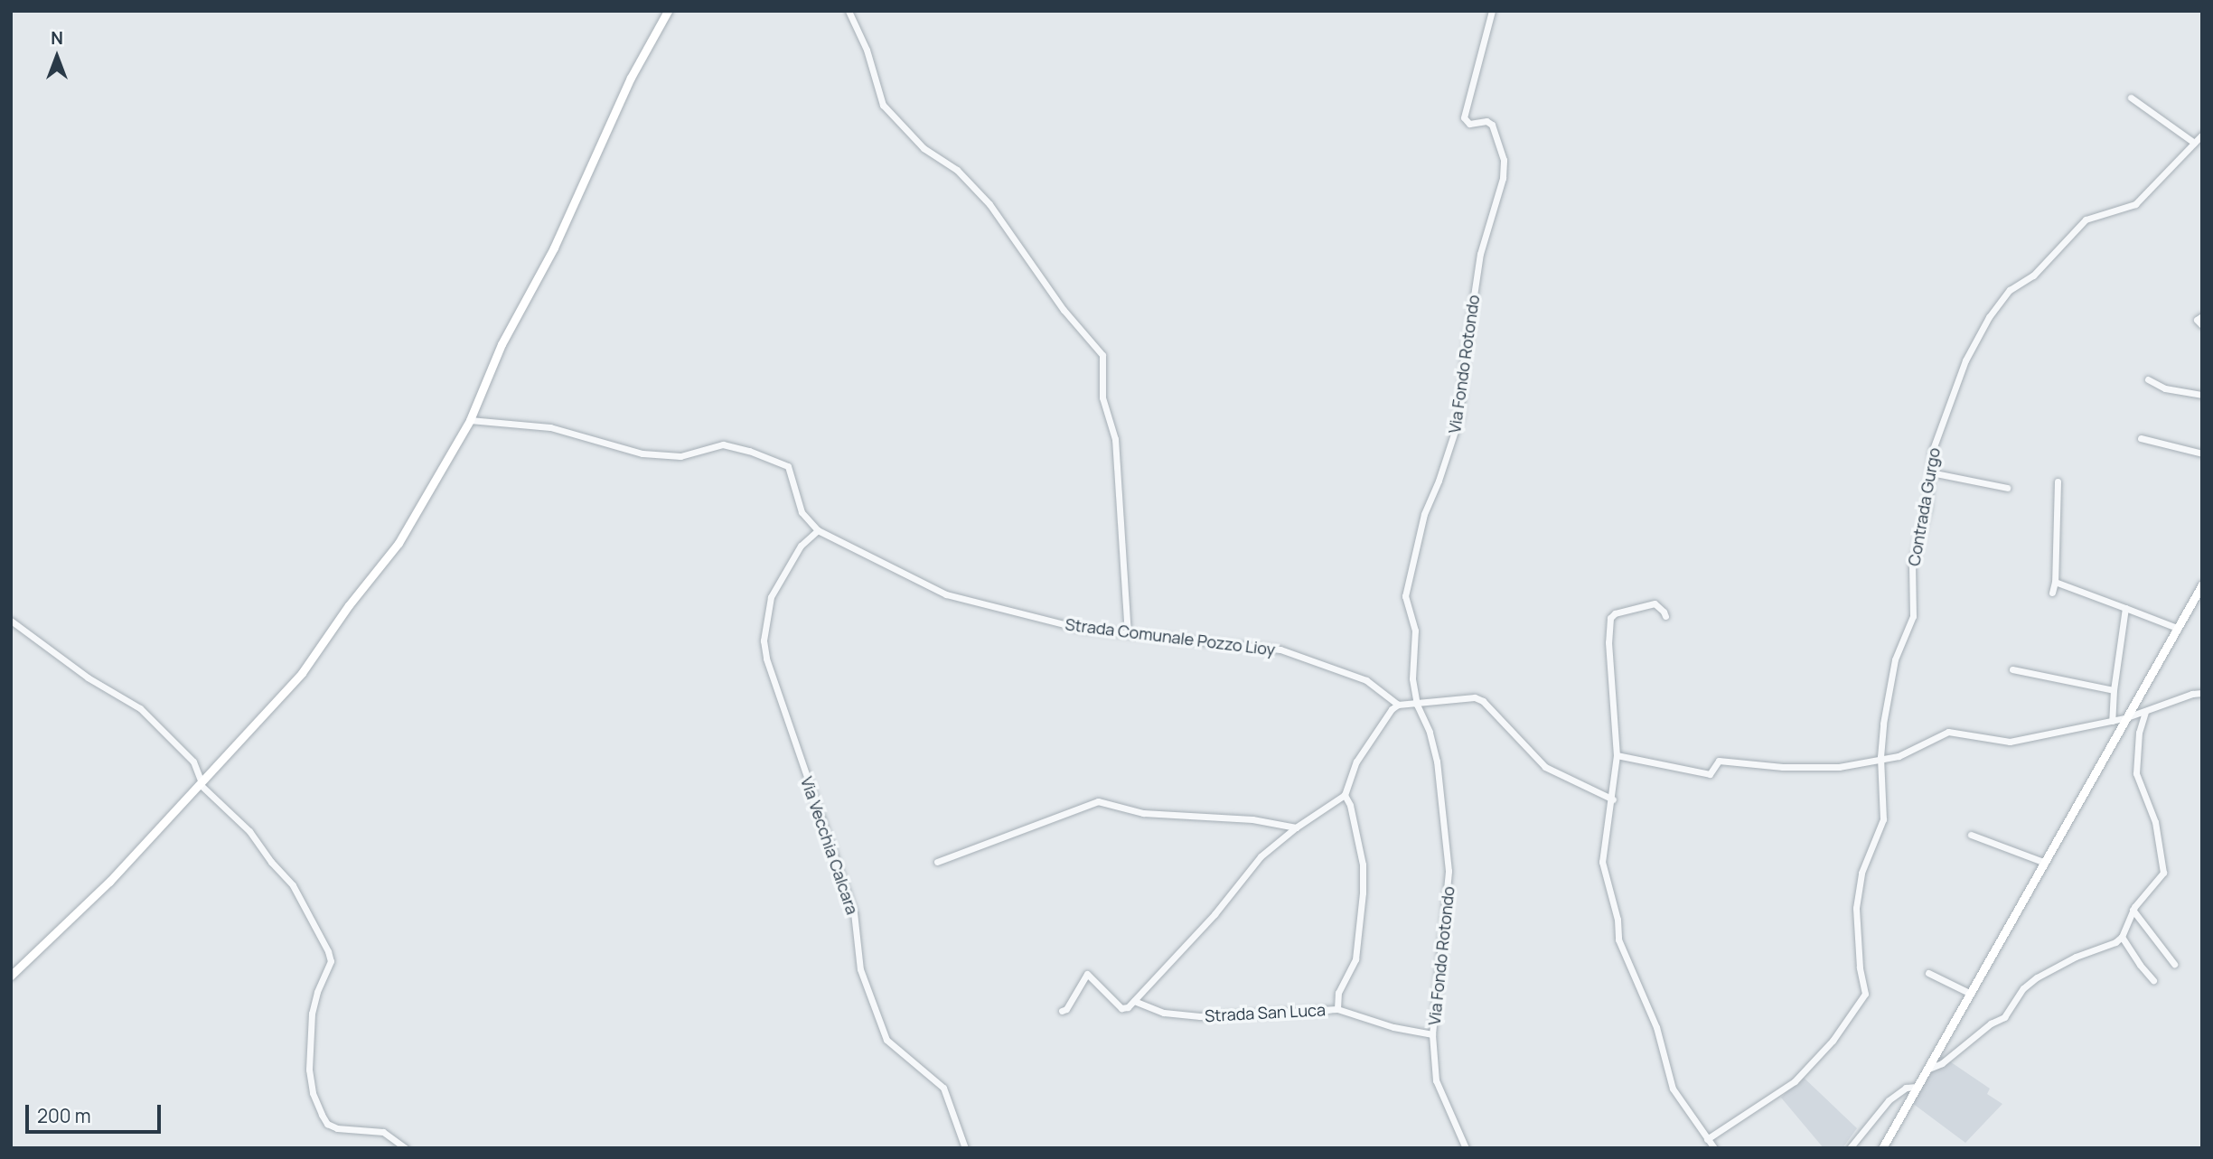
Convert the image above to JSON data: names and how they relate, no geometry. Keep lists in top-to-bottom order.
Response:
{
  "streets": {
    "street": [
      "Via Fondo Rotondo",
      "Contrada Gurgo",
      "Strada Comunale Pozzo Lioy",
      "Via Vecchia Calcara",
      "Strada San Luca"
    ]
  },
  "crossings": [
    ["Via Fondo Rotondo", "Strada San Luca"],
    ["Strada Comunale Pozzo Lioy", "Via Vecchia Calcara"]
  ],
  "scale_bar": "200 m",
  "north": "top"
}
